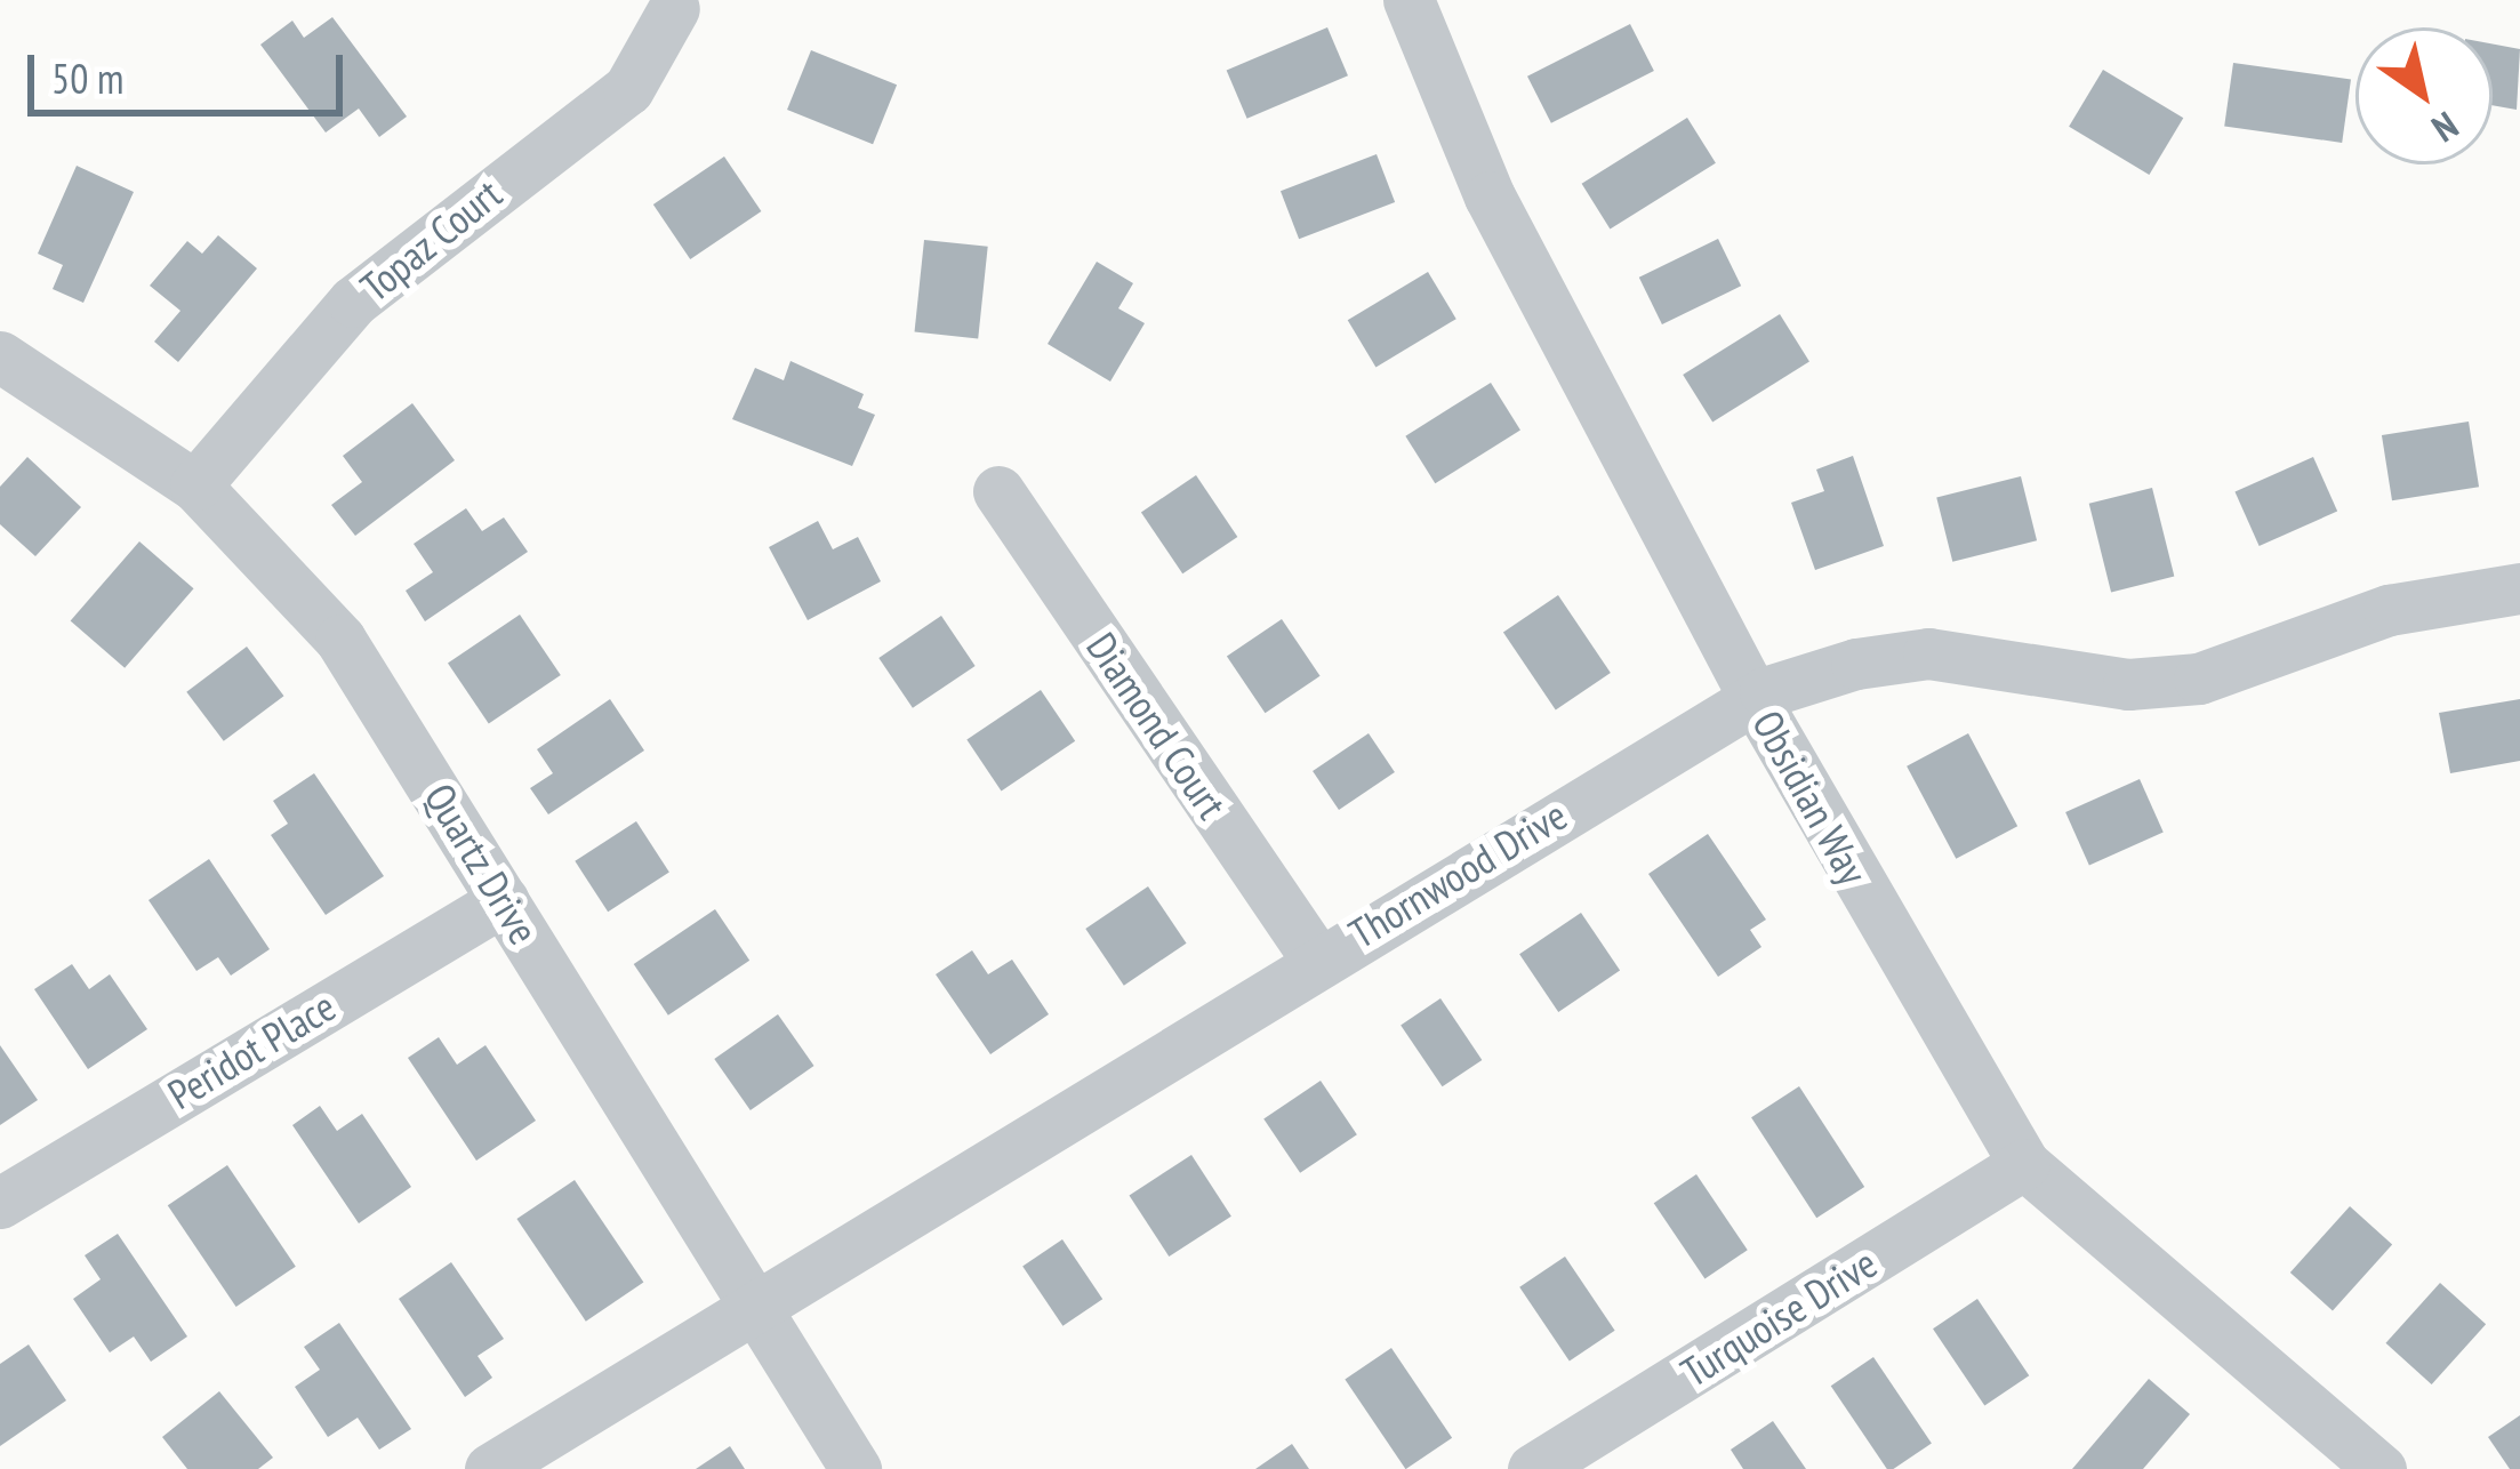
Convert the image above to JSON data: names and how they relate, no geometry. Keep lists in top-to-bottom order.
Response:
{
  "streets": {
    "street": [
      "Topaz Court",
      "Diamond Court",
      "Obsidian Way",
      "Quartz Drive",
      "Thornwood Drive",
      "Peridot Place",
      "Turquoise Drive"
    ]
  },
  "crossings": [
    ["Topaz Court", "Quartz Drive"],
    ["Diamond Court", "Thornwood Drive"],
    ["Obsidian Way", "Thornwood Drive"],
    ["Obsidian Way", "Turquoise Drive"],
    ["Quartz Drive", "Thornwood Drive"],
    ["Quartz Drive", "Peridot Place"]
  ],
  "scale_bar": "50 m",
  "north": "bottom right"
}
